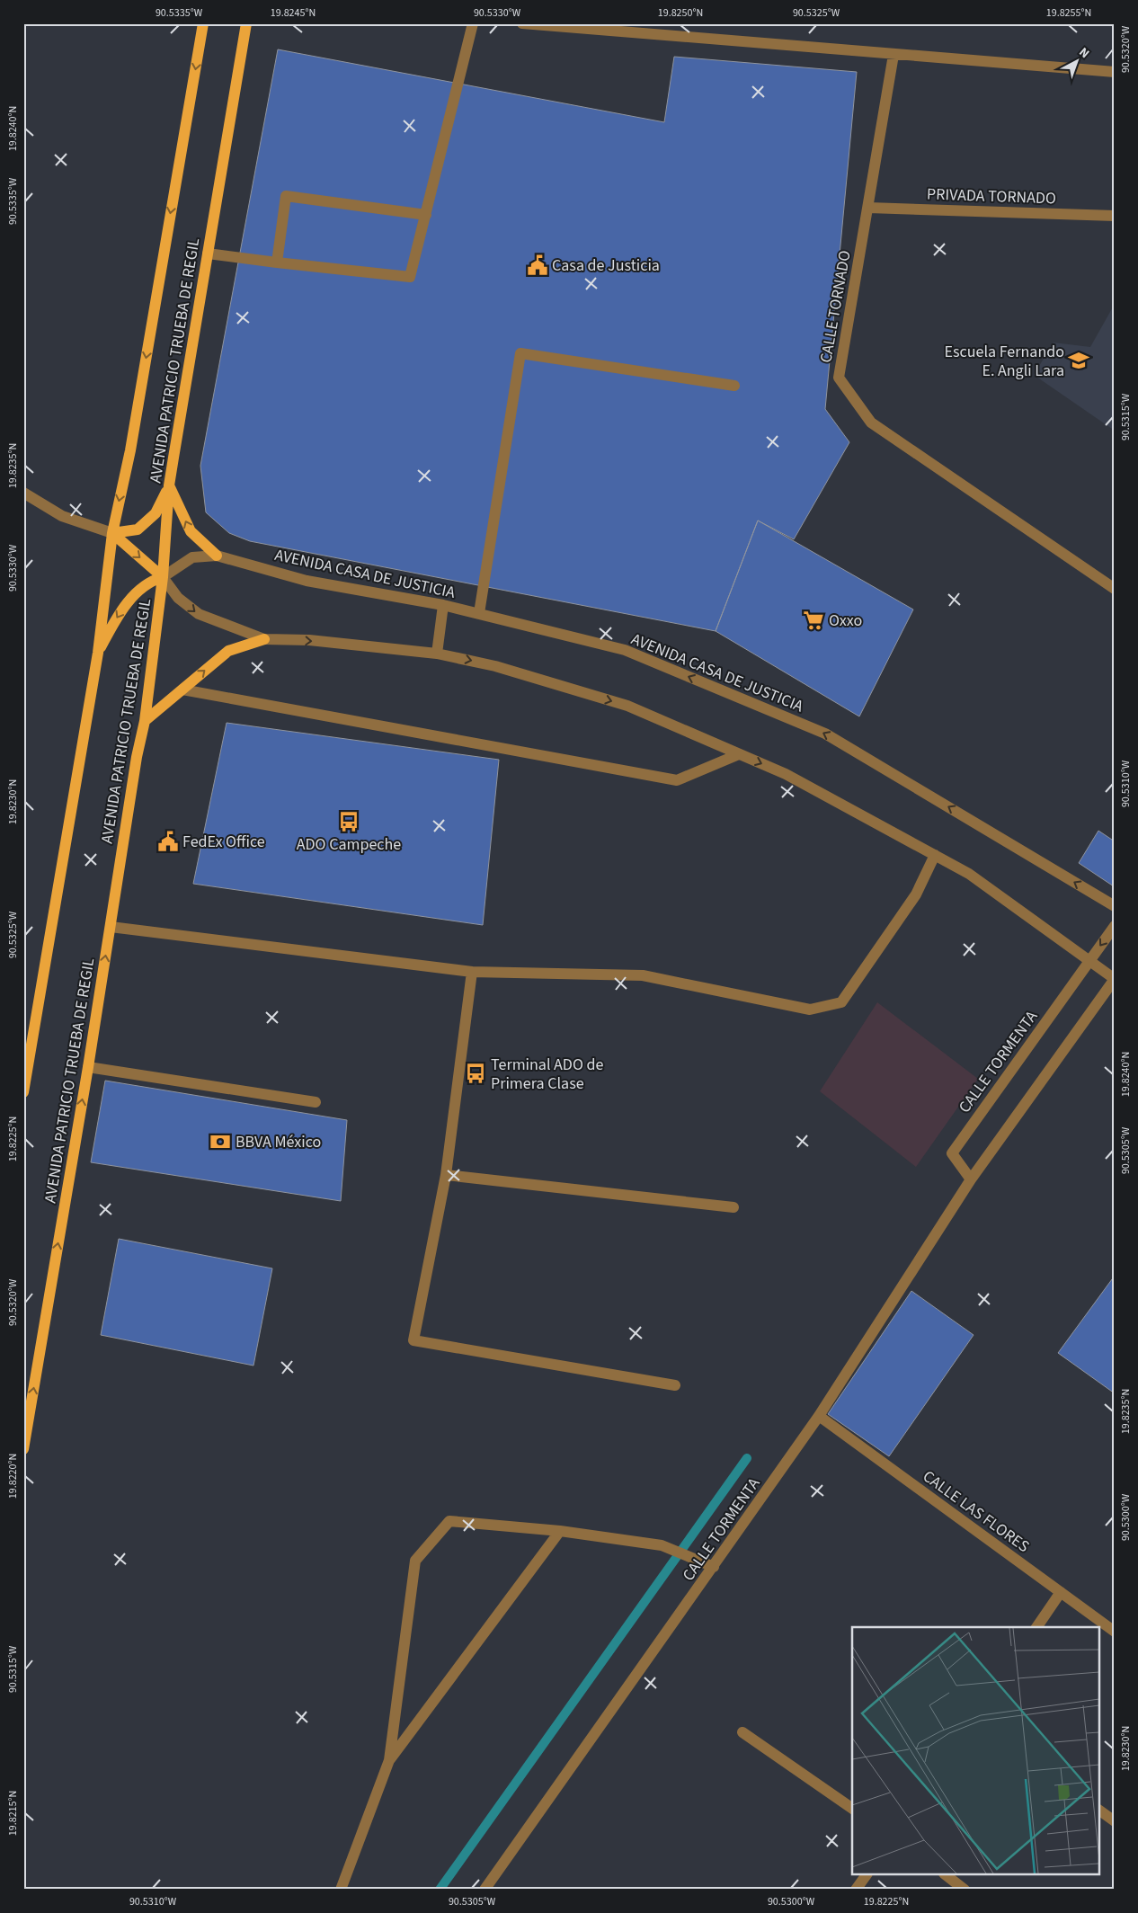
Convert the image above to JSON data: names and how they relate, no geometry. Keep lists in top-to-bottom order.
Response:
{
  "streets": {
    "main road": ["AVENIDA PATRICIO TRUEBA DE REGIL"],
    "street": [
      "PRIVADA TORNADO",
      "CALLE TORNADO",
      "AVENIDA CASA DE JUSTICIA",
      "CALLE TORMENTA",
      "CALLE LAS FLORES"
    ]
  },
  "crossings": [
    ["PRIVADA TORNADO", "CALLE TORNADO"],
    ["AVENIDA PATRICIO TRUEBA DE REGIL", "AVENIDA CASA DE JUSTICIA"],
    ["CALLE TORMENTA", "CALLE LAS FLORES"]
  ],
  "places": {
    "public building": ["Casa de Justicia", "FedEx Office"],
    "school or university": ["Escuela Fernando E. Angli Lara"],
    "supermarket": ["Oxxo"],
    "bus stop": ["ADO Campeche", "Terminal ADO de Primera Clase"],
    "bank": ["BBVA México"]
  },
  "north": "top right",
  "coordinates": [
    "90.5335°W",
    "19.8245°N",
    "90.5330°W",
    "19.8250°N",
    "90.5325°W",
    "19.8255°N",
    "90.5320°W",
    "19.8240°N",
    "90.5315°W",
    "19.8235°N",
    "90.5310°W",
    "19.8230°N",
    "19.8225°N",
    "90.5305°W",
    "19.8220°N",
    "90.5300°W",
    "19.8215°N"
  ]
}
